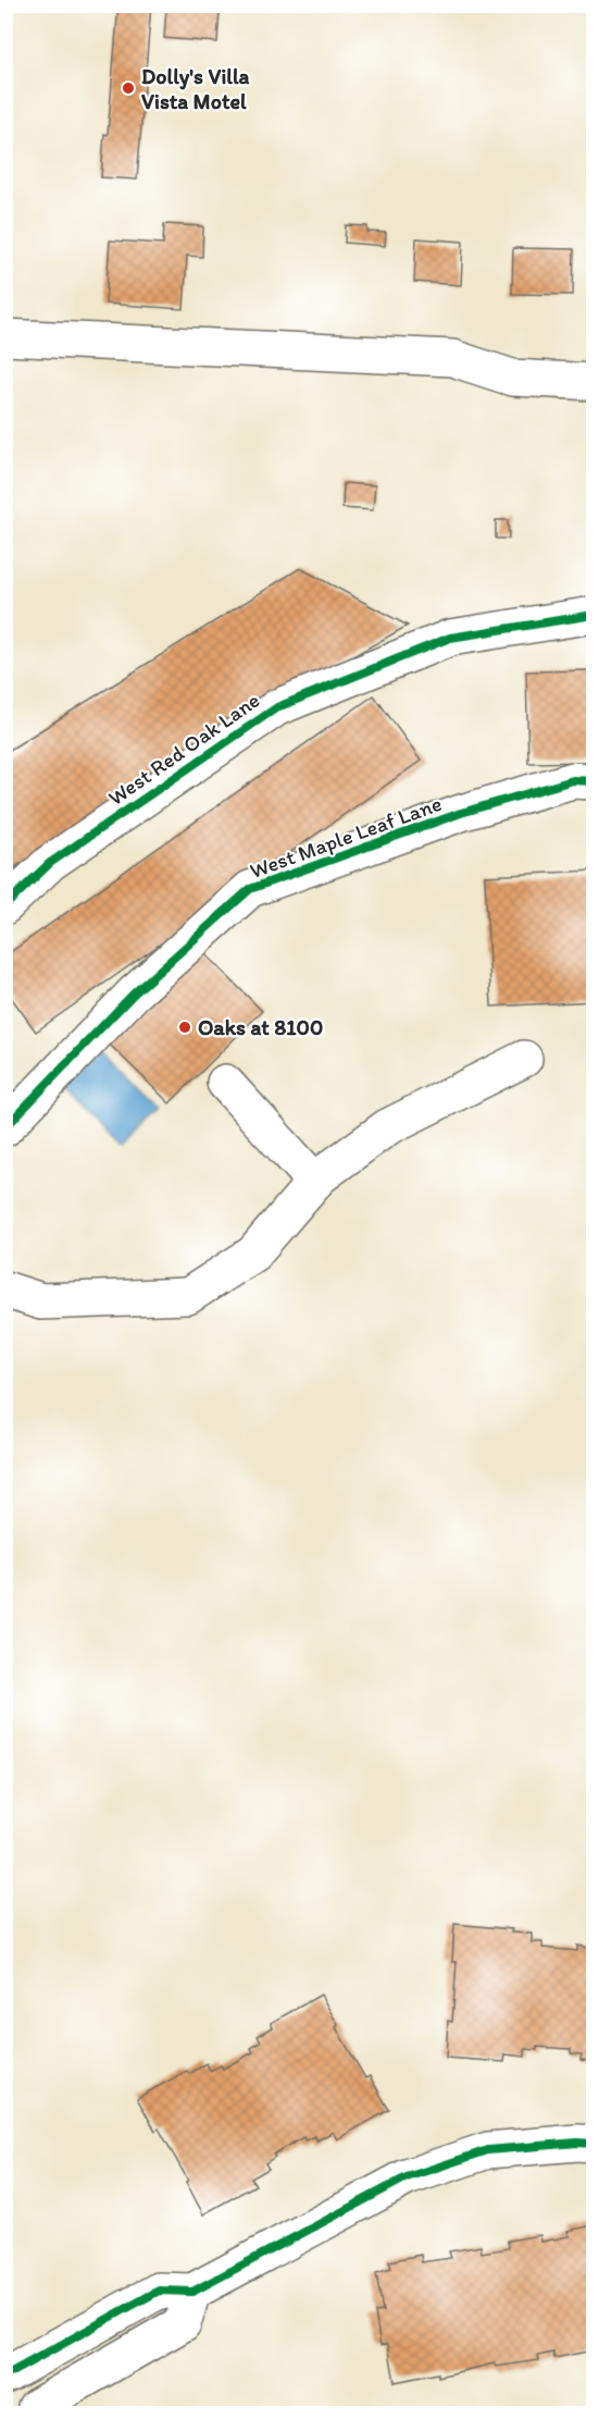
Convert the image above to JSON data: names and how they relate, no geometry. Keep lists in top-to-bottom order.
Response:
{
  "streets": {
    "street": ["West Red Oak Lane", "West Maple Leaf Lane"]
  },
  "places": ["Dolly's Villa Vista Motel", "Oaks at 8100"]
}
